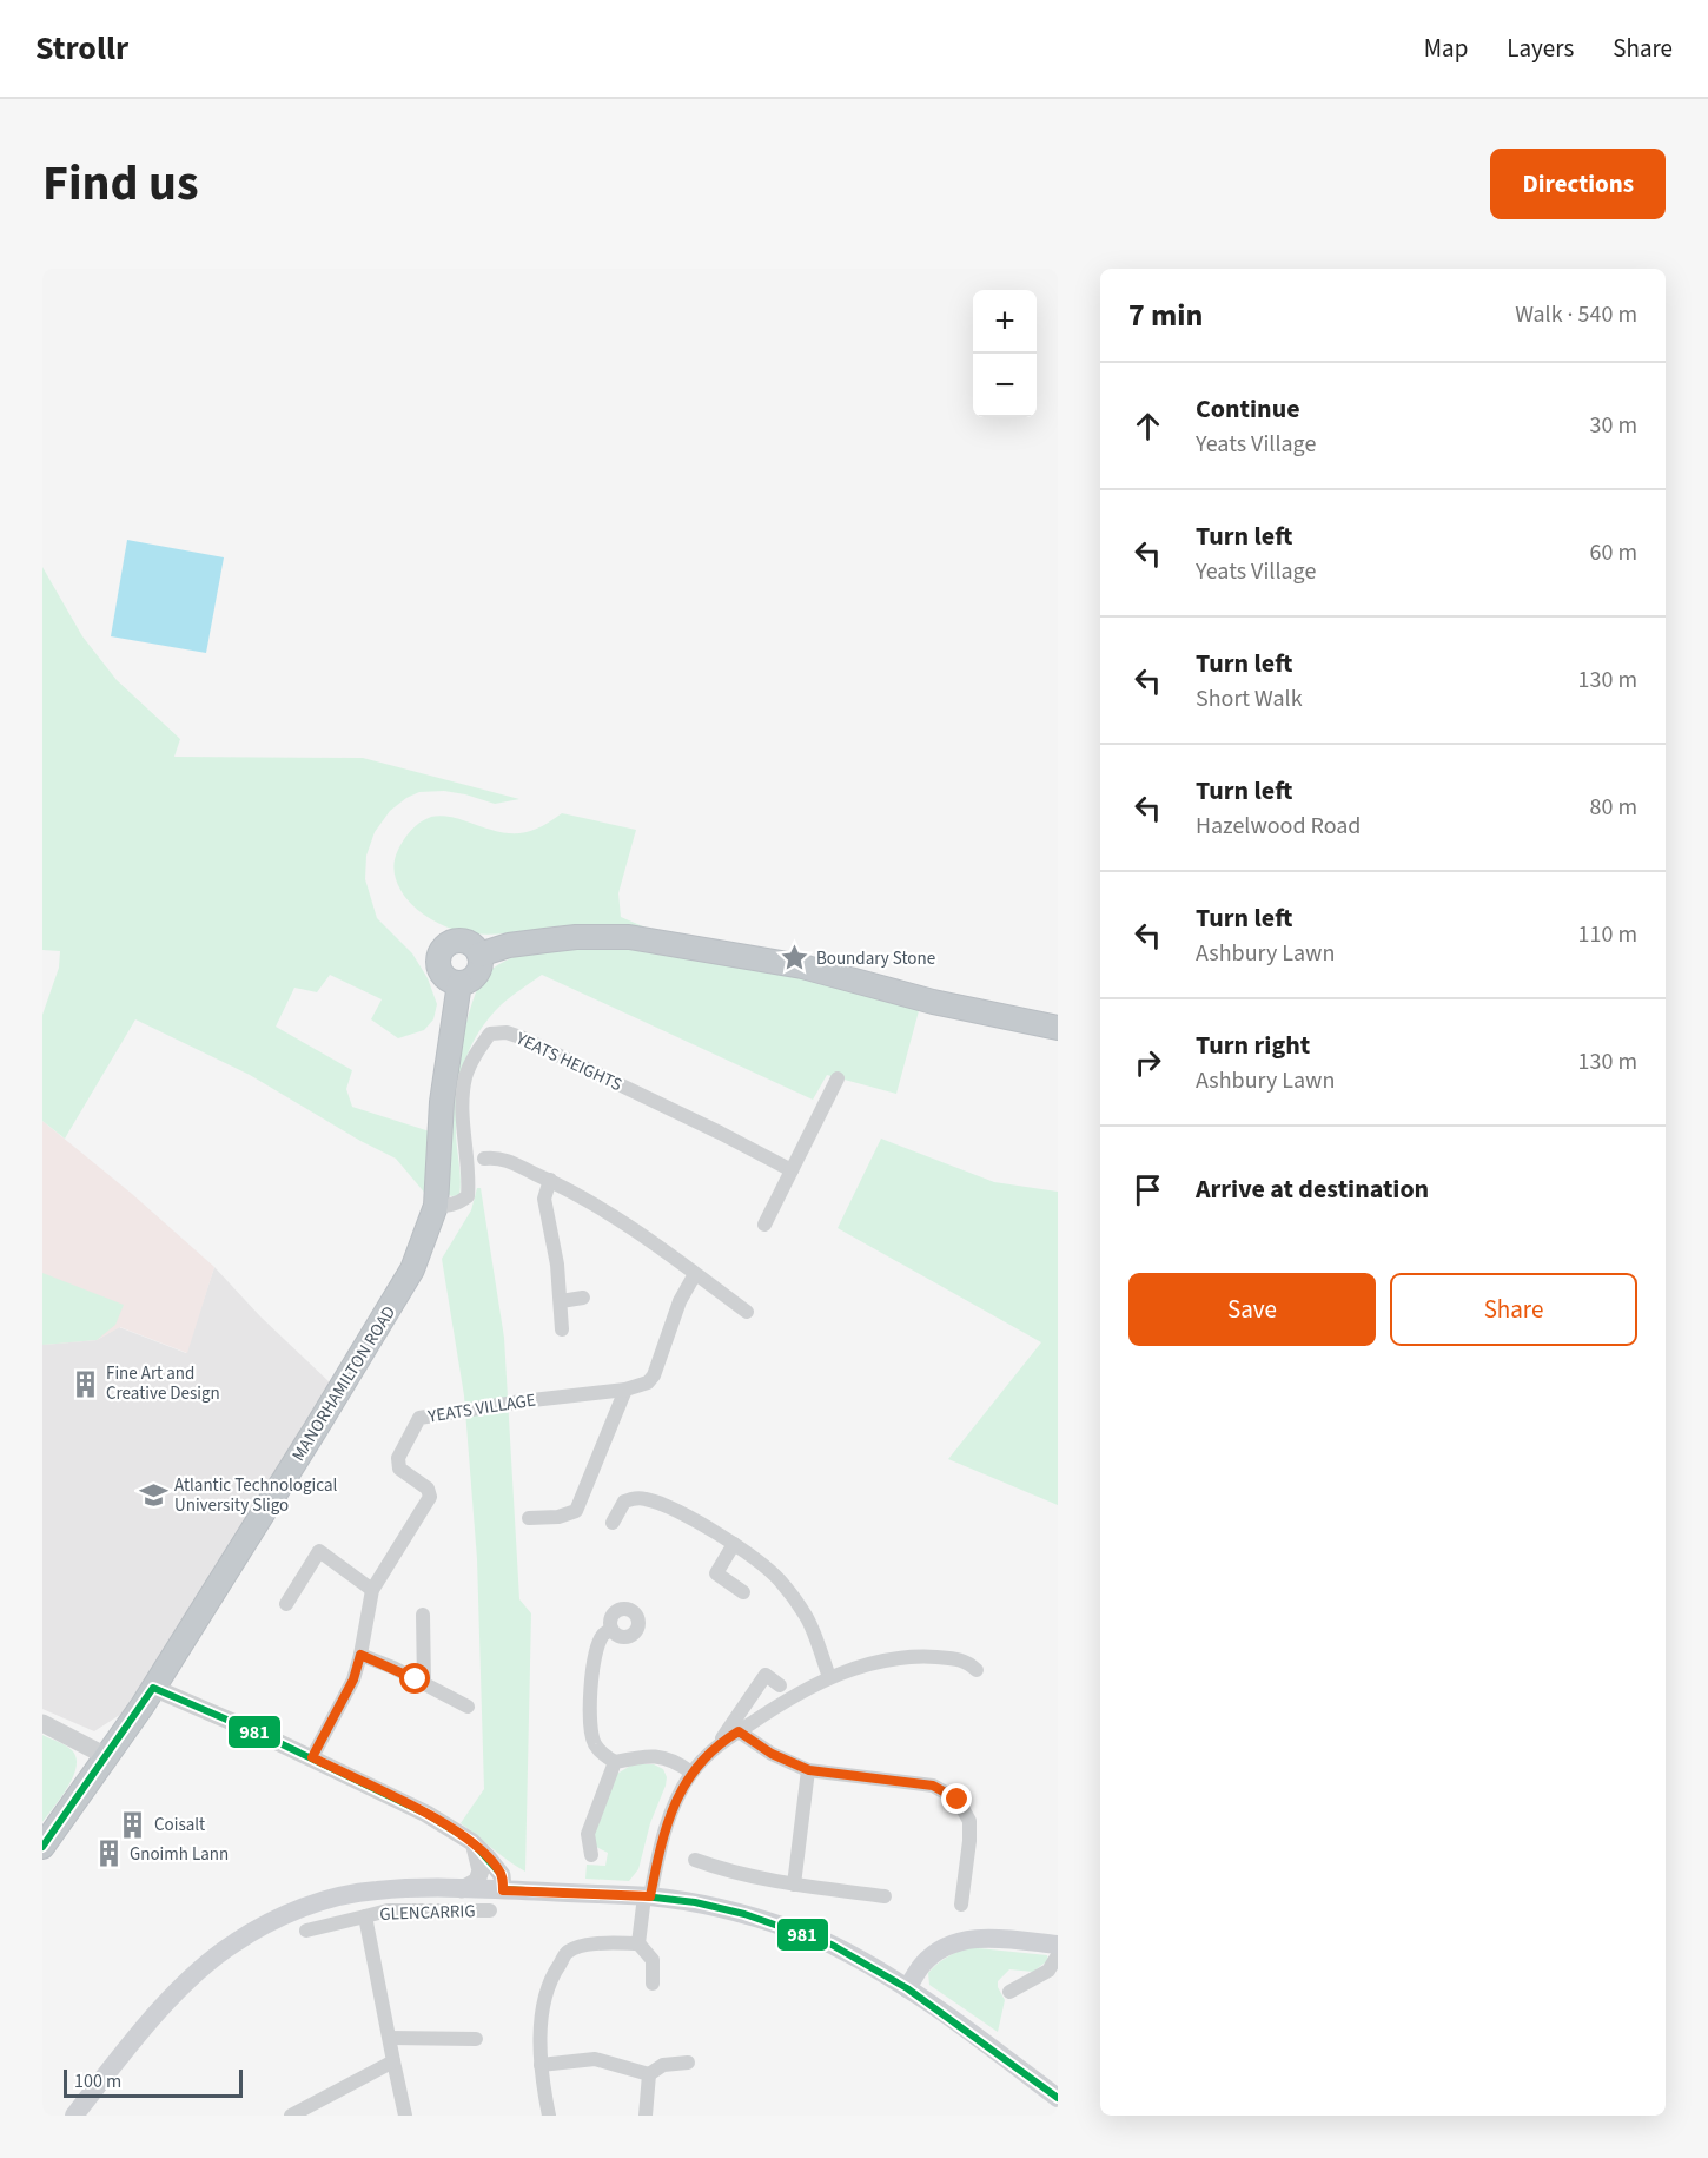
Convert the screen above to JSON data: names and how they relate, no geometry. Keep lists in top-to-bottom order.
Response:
{
  "streets": {
    "highway": ["MANORHAMILTON ROAD"],
    "street": ["YEATS HEIGHTS", "YEATS VILLAGE", "GLENCARRIG"]
  },
  "crossings": [
    ["YEATS HEIGHTS", "MANORHAMILTON ROAD"]
  ],
  "places": {
    "place": ["Boundary Stone"],
    "building": ["Fine Art and Creative Design", "Coisalt", "Gnoimh Lann"],
    "school or university": ["Atlantic Technological University Sligo"]
  },
  "lines": ["transit line 981"],
  "scale_bar": "100 m",
  "page": {
    "header": "Strollr",
    "nav": ["Map", "Layers", "Share"],
    "title": "Find us",
    "buttons": [
      "Directions",
      ["Save", "Share"]
    ],
    "heading": ["7 min", "Walk · 540 m"],
    "map_buttons": ["+", "−"],
    "list": [
      ["Continue", "Yeats Village", "30 m"],
      ["Turn left", "Yeats Village", "60 m"],
      ["Turn left", "Short Walk", "130 m"],
      ["Turn left", "Hazelwood Road", "80 m"],
      ["Turn left", "Ashbury Lawn", "110 m"],
      ["Turn right", "Ashbury Lawn", "130 m"],
      "Arrive at destination"
    ],
    "scale": "100 m"
  }
}
